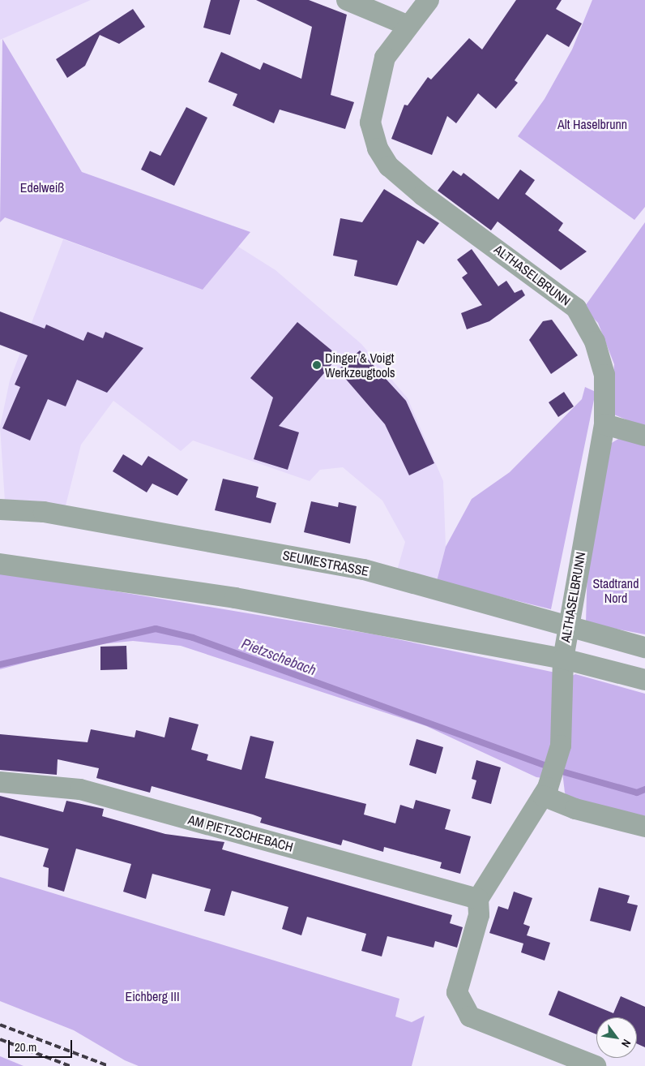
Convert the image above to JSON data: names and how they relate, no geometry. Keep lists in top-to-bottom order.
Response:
{
  "streets": {
    "street": ["ALTHASELBRUNN", "SEUMESTRASSE", "AM PIETZSCHEBACH"]
  },
  "crossings": [
    ["ALTHASELBRUNN", "SEUMESTRASSE"]
  ],
  "water": ["Pietzschebach"],
  "parks": [
    "Alt Haselbrunn",
    "Edelweiß",
    "Stadtrand Nord",
    "Eichberg III"
  ],
  "places": ["Dinger & Voigt Werkzeugtools"],
  "scale_bar": "20 m",
  "north": "bottom right"
}
